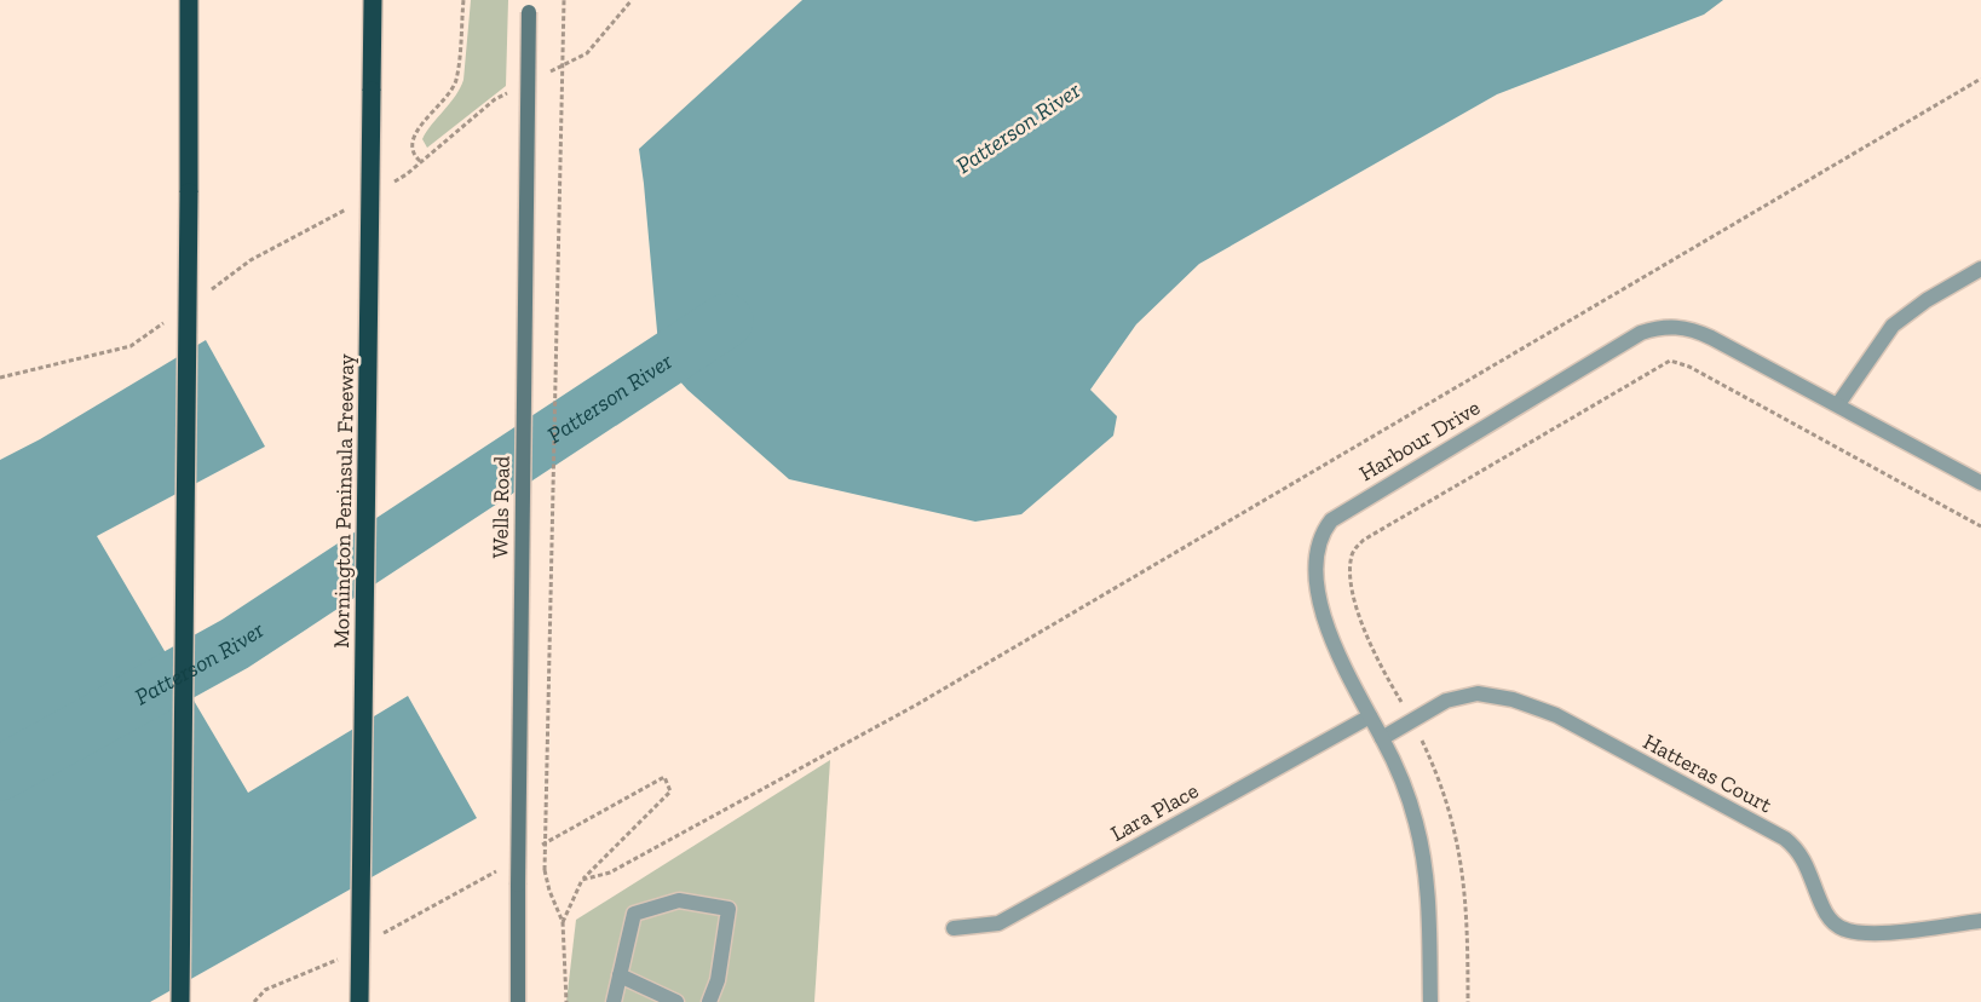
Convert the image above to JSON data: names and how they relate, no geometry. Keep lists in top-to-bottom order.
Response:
{
  "streets": {
    "highway": ["Mornington Peninsula Freeway"],
    "main road": ["Wells Road"],
    "street": ["Harbour Drive", "Hatteras Court", "Lara Place"]
  },
  "crossings": [
    ["Harbour Drive", "Hatteras Court"],
    ["Harbour Drive", "Lara Place"]
  ],
  "water": ["Patterson River"]
}
